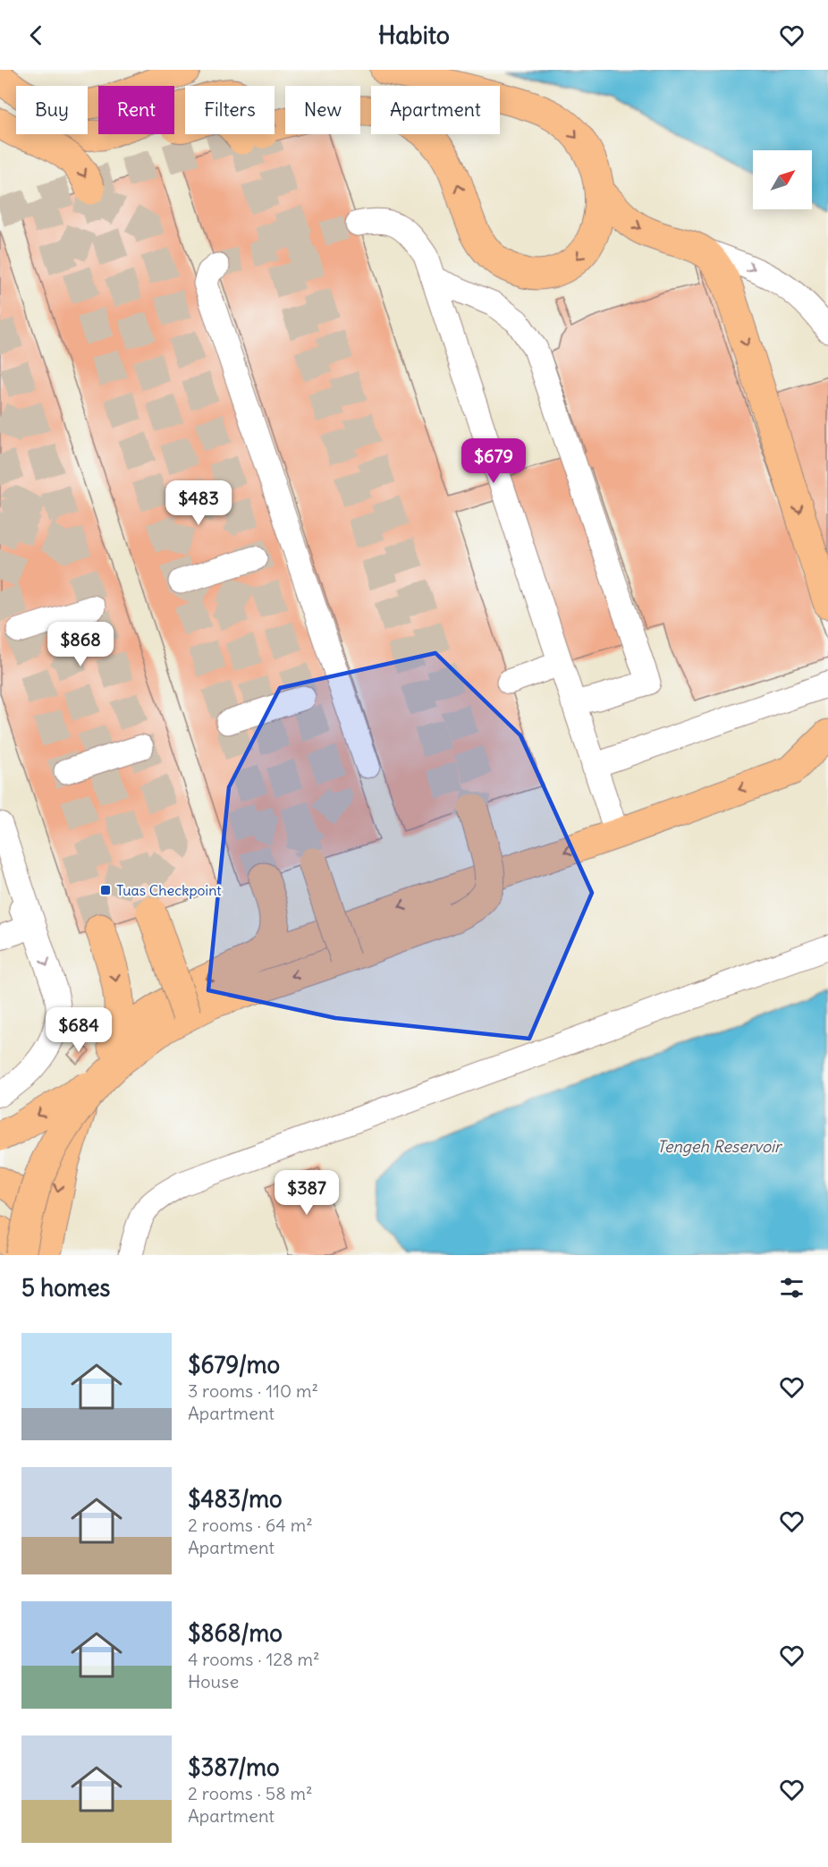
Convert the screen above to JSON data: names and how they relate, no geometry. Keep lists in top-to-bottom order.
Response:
{
  "water": ["Tengeh Reservoir"],
  "places": {
    "transit": ["Tuas Checkpoint"]
  },
  "north": "top right",
  "page": {
    "header": "Habito",
    "chip": [
      "Buy",
      "Rent",
      "Filters",
      "New",
      "Apartment"
    ],
    "price": [
      "$679",
      "$483",
      "$868",
      "$684",
      "$387"
    ],
    "heading": "5 homes",
    "list": [
      {
        "name": "$679/mo",
        "note": "3 rooms · 110 m² · Apartment"
      },
      {
        "name": "$483/mo",
        "note": "2 rooms · 64 m² · Apartment"
      },
      {
        "name": "$868/mo",
        "note": "4 rooms · 128 m² · House"
      },
      {
        "name": "$387/mo",
        "note": "2 rooms · 58 m² · Apartment"
      }
    ]
  }
}
